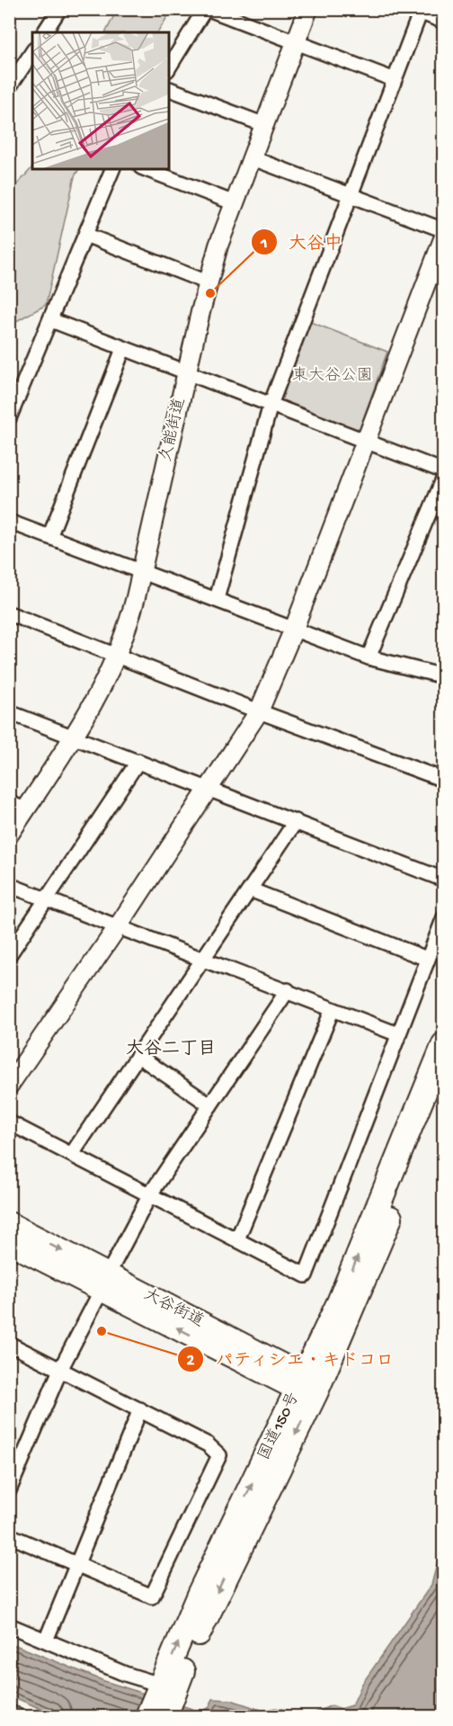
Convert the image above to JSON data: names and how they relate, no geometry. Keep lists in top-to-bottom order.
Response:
{
  "streets": {
    "highway": ["国道150号"],
    "main road": ["大谷街道"],
    "street": ["久能街道"]
  },
  "crossings": [
    ["大谷街道", "国道150号"]
  ],
  "districts": ["大谷二丁目"],
  "parks": ["東大谷公園"],
  "places": ["大谷中", "パティシエ・キドコロ"]
}
